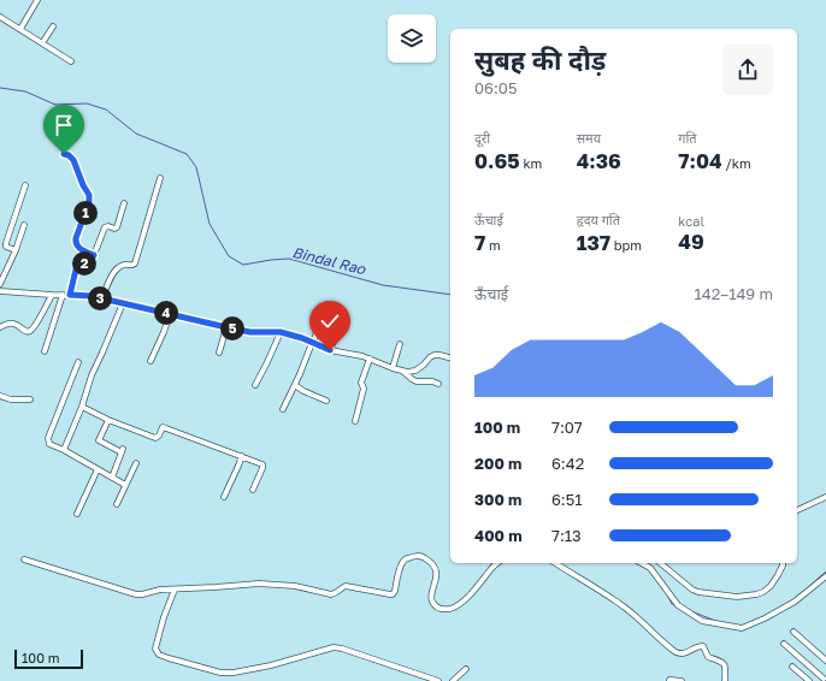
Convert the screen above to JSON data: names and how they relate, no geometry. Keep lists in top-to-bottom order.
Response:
{
  "water": ["Bindal Rao"],
  "scale_bar": "100 m",
  "page": {
    "heading": ["सुबह की दौड़", "06:05"],
    "stats": [
      ["दूरी", "0.65 km"],
      ["समय", "4:36"],
      ["गति", "7:04 /km"],
      ["ऊँचाई", "7 m"],
      ["हृदय गति", "137 bpm"],
      ["kcal", "49"]
    ],
    "pins": [
      "1",
      "2",
      "3",
      "4",
      "5"
    ],
    "chart": ["ऊँचाई", "142–149 m"],
    "list": [
      {
        "name": "100 m",
        "note": "7:07"
      },
      {
        "name": "200 m",
        "note": "6:42"
      },
      {
        "name": "300 m",
        "note": "6:51"
      },
      {
        "name": "400 m",
        "note": "7:13"
      }
    ],
    "scale": "100 m"
  }
}
